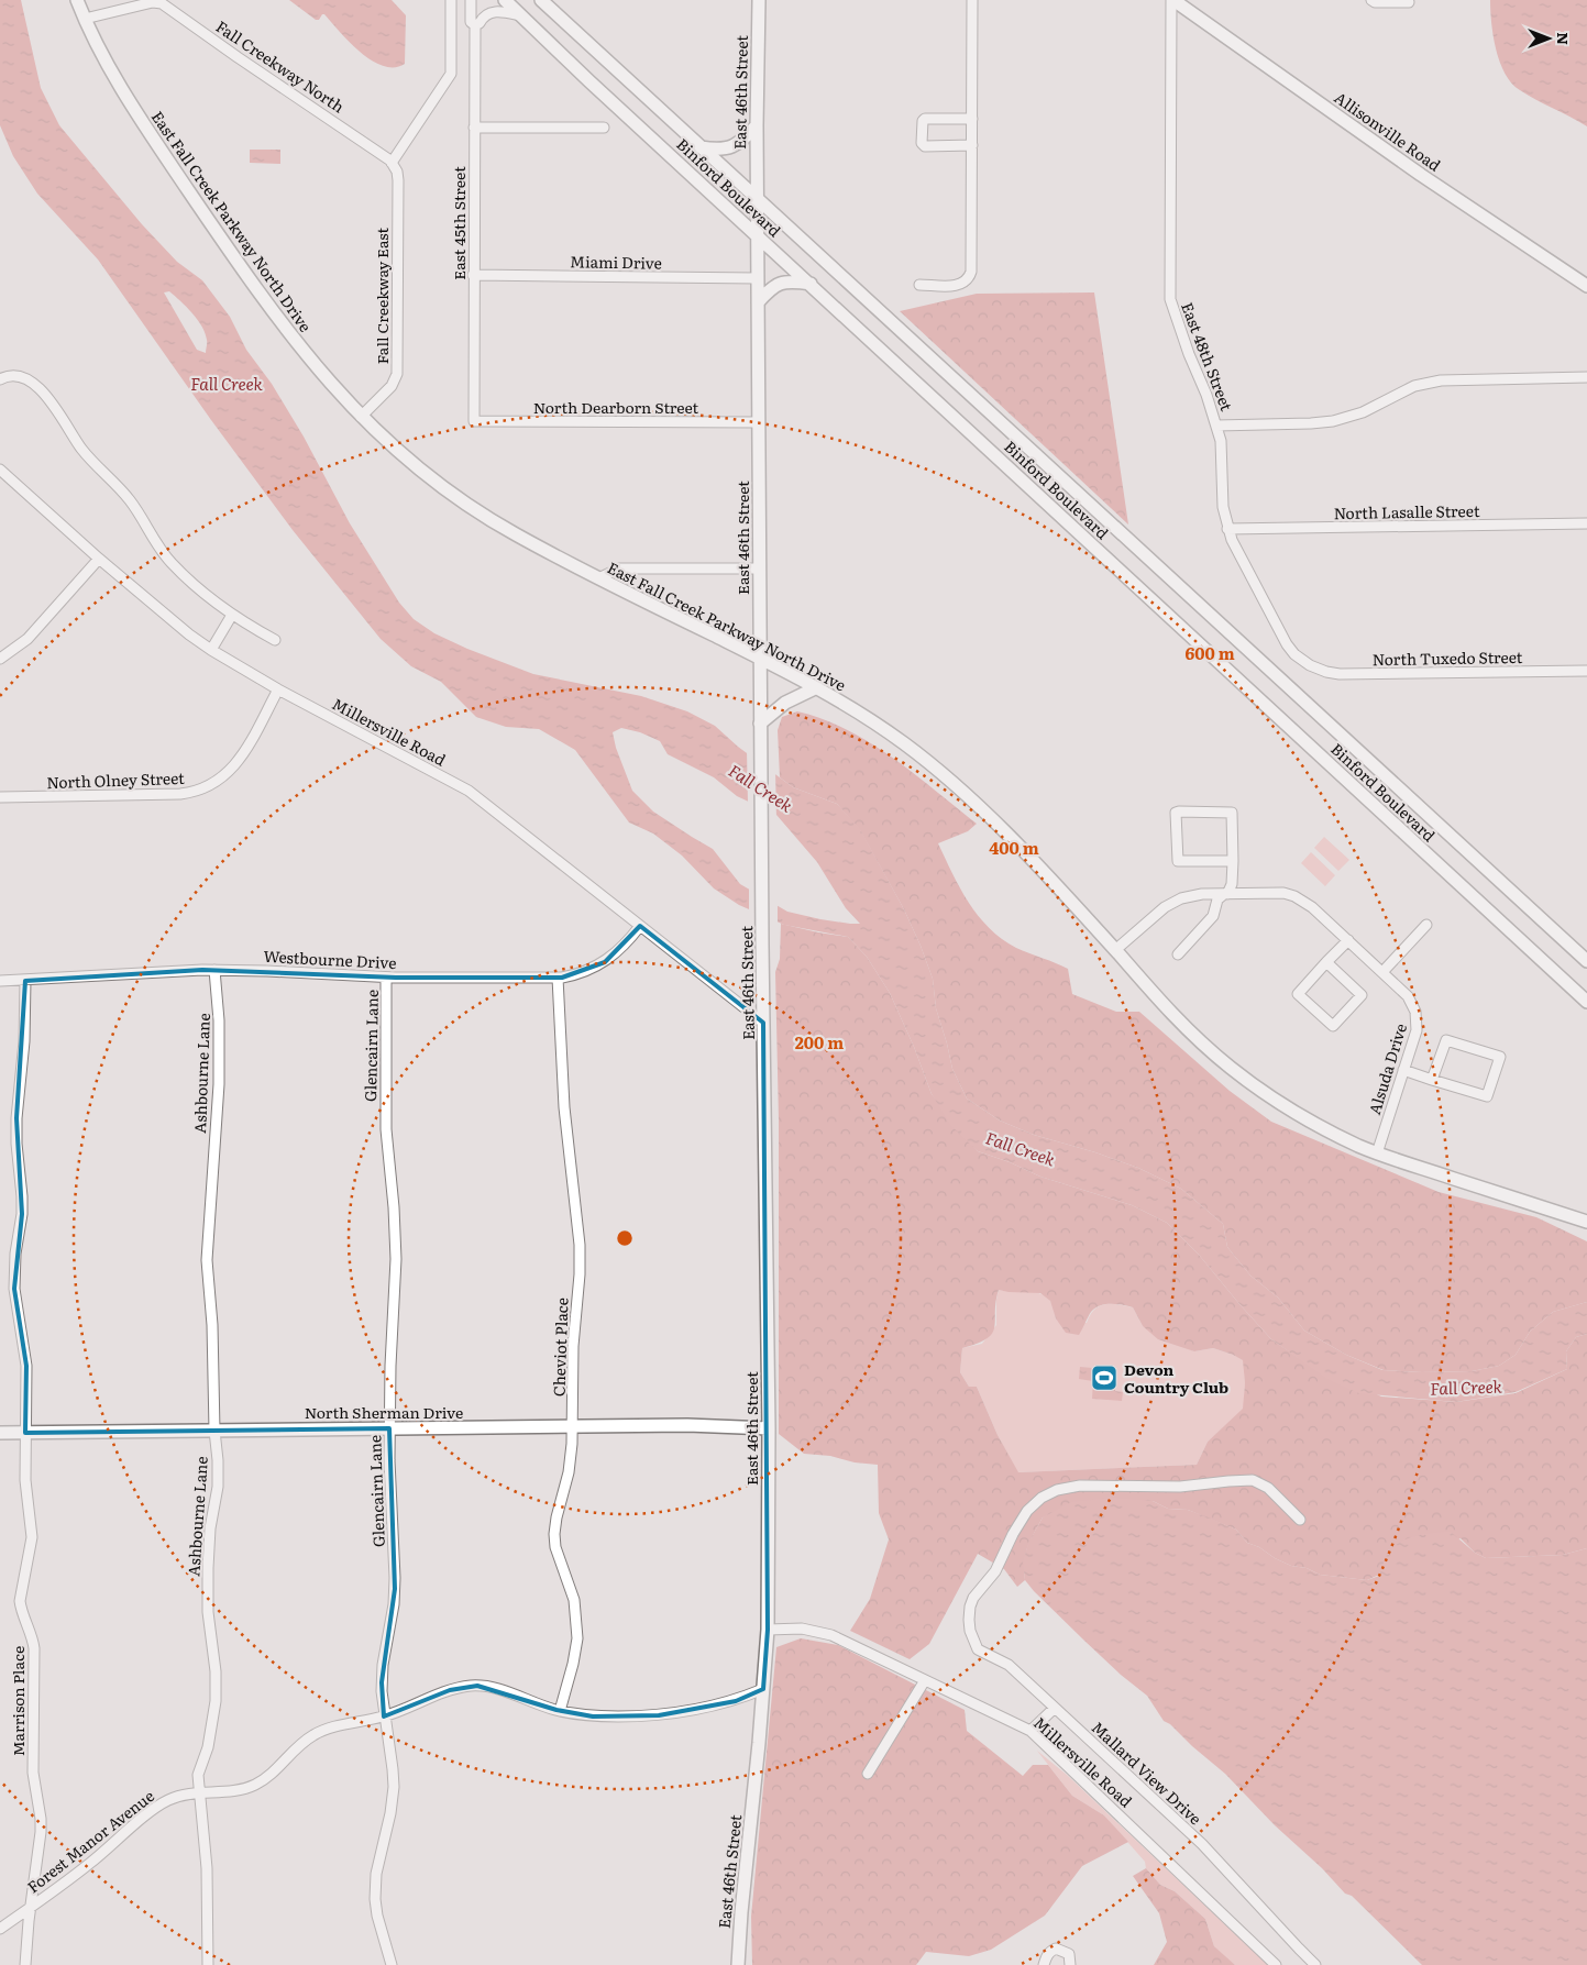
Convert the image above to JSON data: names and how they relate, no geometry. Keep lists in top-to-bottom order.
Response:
{
  "streets": {
    "main road": [
      "East 46th Street",
      "Allisonville Road",
      "Binford Boulevard",
      "East Fall Creek Parkway North Drive",
      "North Sherman Drive"
    ],
    "street": [
      "Fall Creekway North",
      "East 45th Street",
      "Miami Drive",
      "Fall Creekway East",
      "East 48th Street",
      "North Dearborn Street",
      "North Lasalle Street",
      "North Tuxedo Street",
      "Millersville Road",
      "North Olney Street",
      "Westbourne Drive",
      "Glencairn Lane",
      "Alsuda Drive",
      "Ashbourne Lane",
      "Cheviot Place",
      "Marrison Place",
      "Mallard View Drive",
      "Forest Manor Avenue"
    ]
  },
  "crossings": [
    ["Fall Creekway North", "East Fall Creek Parkway North Drive"],
    ["Fall Creekway North", "Fall Creekway East"],
    ["East 46th Street", "Binford Boulevard"],
    ["East 46th Street", "East Fall Creek Parkway North Drive"],
    ["East 46th Street", "Miami Drive"],
    ["East 46th Street", "North Dearborn Street"],
    ["East 46th Street", "Millersville Road"],
    ["East 46th Street", "North Sherman Drive"],
    ["East 46th Street", "Forest Manor Avenue"],
    ["Allisonville Road", "East 48th Street"],
    ["East Fall Creek Parkway North Drive", "Fall Creekway East"],
    ["East Fall Creek Parkway North Drive", "Alsuda Drive"],
    ["East 45th Street", "Miami Drive"],
    ["East 45th Street", "North Dearborn Street"],
    ["East 48th Street", "North Lasalle Street"],
    ["East 48th Street", "North Tuxedo Street"],
    ["Millersville Road", "North Olney Street"],
    ["Millersville Road", "Westbourne Drive"],
    ["Westbourne Drive", "Glencairn Lane"],
    ["Westbourne Drive", "Ashbourne Lane"],
    ["Westbourne Drive", "Cheviot Place"],
    ["Westbourne Drive", "Marrison Place"],
    ["Glencairn Lane", "North Sherman Drive"],
    ["Glencairn Lane", "Forest Manor Avenue"],
    ["Ashbourne Lane", "North Sherman Drive"],
    ["Ashbourne Lane", "Forest Manor Avenue"],
    ["Cheviot Place", "North Sherman Drive"],
    ["Cheviot Place", "Forest Manor Avenue"],
    ["North Sherman Drive", "Marrison Place"],
    ["Marrison Place", "Forest Manor Avenue"]
  ],
  "water": ["Fall Creek"],
  "places": {
    "sports": ["Devon Country Club"]
  },
  "north": "right",
  "rings": ["600 m", "400 m", "200 m"]
}
